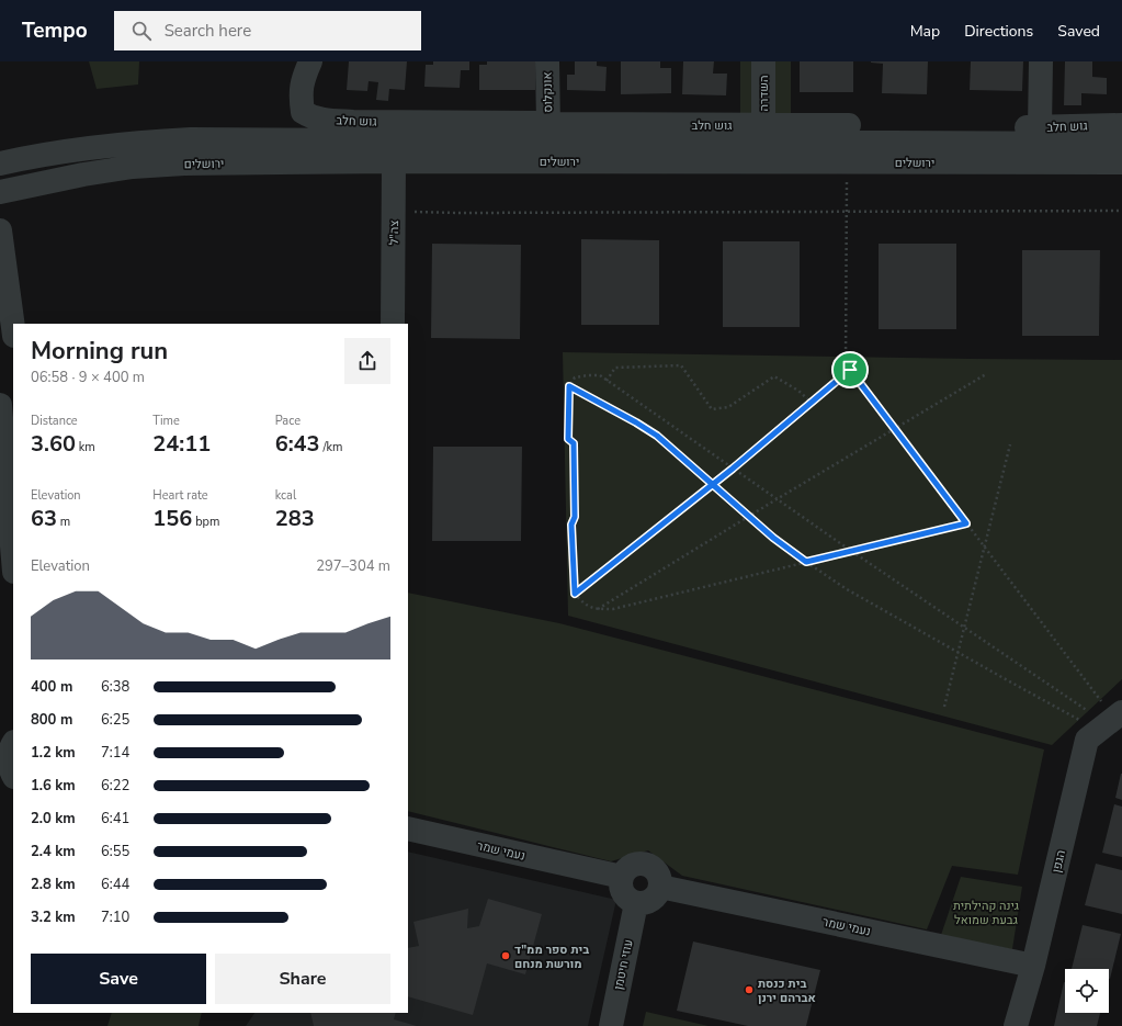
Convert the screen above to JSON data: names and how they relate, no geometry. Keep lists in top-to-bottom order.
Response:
{
  "streets": {
    "street": [
      "אונקלוס",
      "השדרה",
      "גוש חלב",
      "ירושלים",
      "צה\"ל",
      "נעמי שמר",
      "הגפן",
      "עוזי חיטמן"
    ]
  },
  "crossings": [
    ["אונקלוס", "גוש חלב"],
    ["השדרה", "גוש חלב"],
    ["ירושלים", "צה\"ל"],
    ["נעמי שמר", "הגפן"],
    ["נעמי שמר", "עוזי חיטמן"]
  ],
  "parks": ["גינה קהילתית גבעת שמואל"],
  "places": ["בית ספר ממ\"ד מורשת מנחם", "בית כנסת אברהם ירנן"],
  "page": {
    "header": "Tempo",
    "search": "Search here",
    "nav": ["Map", "Directions", "Saved"],
    "heading": ["Morning run", "06:58 · 9 × 400 m"],
    "stats": [
      ["Distance", "3.60 km"],
      ["Time", "24:11"],
      ["Pace", "6:43 /km"],
      ["Elevation", "63 m"],
      ["Heart rate", "156 bpm"],
      ["kcal", "283"]
    ],
    "chart": ["Elevation", "297–304 m"],
    "list": [
      {
        "name": "400 m",
        "note": "6:38"
      },
      {
        "name": "800 m",
        "note": "6:25"
      },
      {
        "name": "1.2 km",
        "note": "7:14"
      },
      {
        "name": "1.6 km",
        "note": "6:22"
      },
      {
        "name": "2.0 km",
        "note": "6:41"
      },
      {
        "name": "2.4 km",
        "note": "6:55"
      },
      {
        "name": "2.8 km",
        "note": "6:44"
      },
      {
        "name": "3.2 km",
        "note": "7:10"
      }
    ],
    "buttons": ["Save", "Share"]
  }
}
